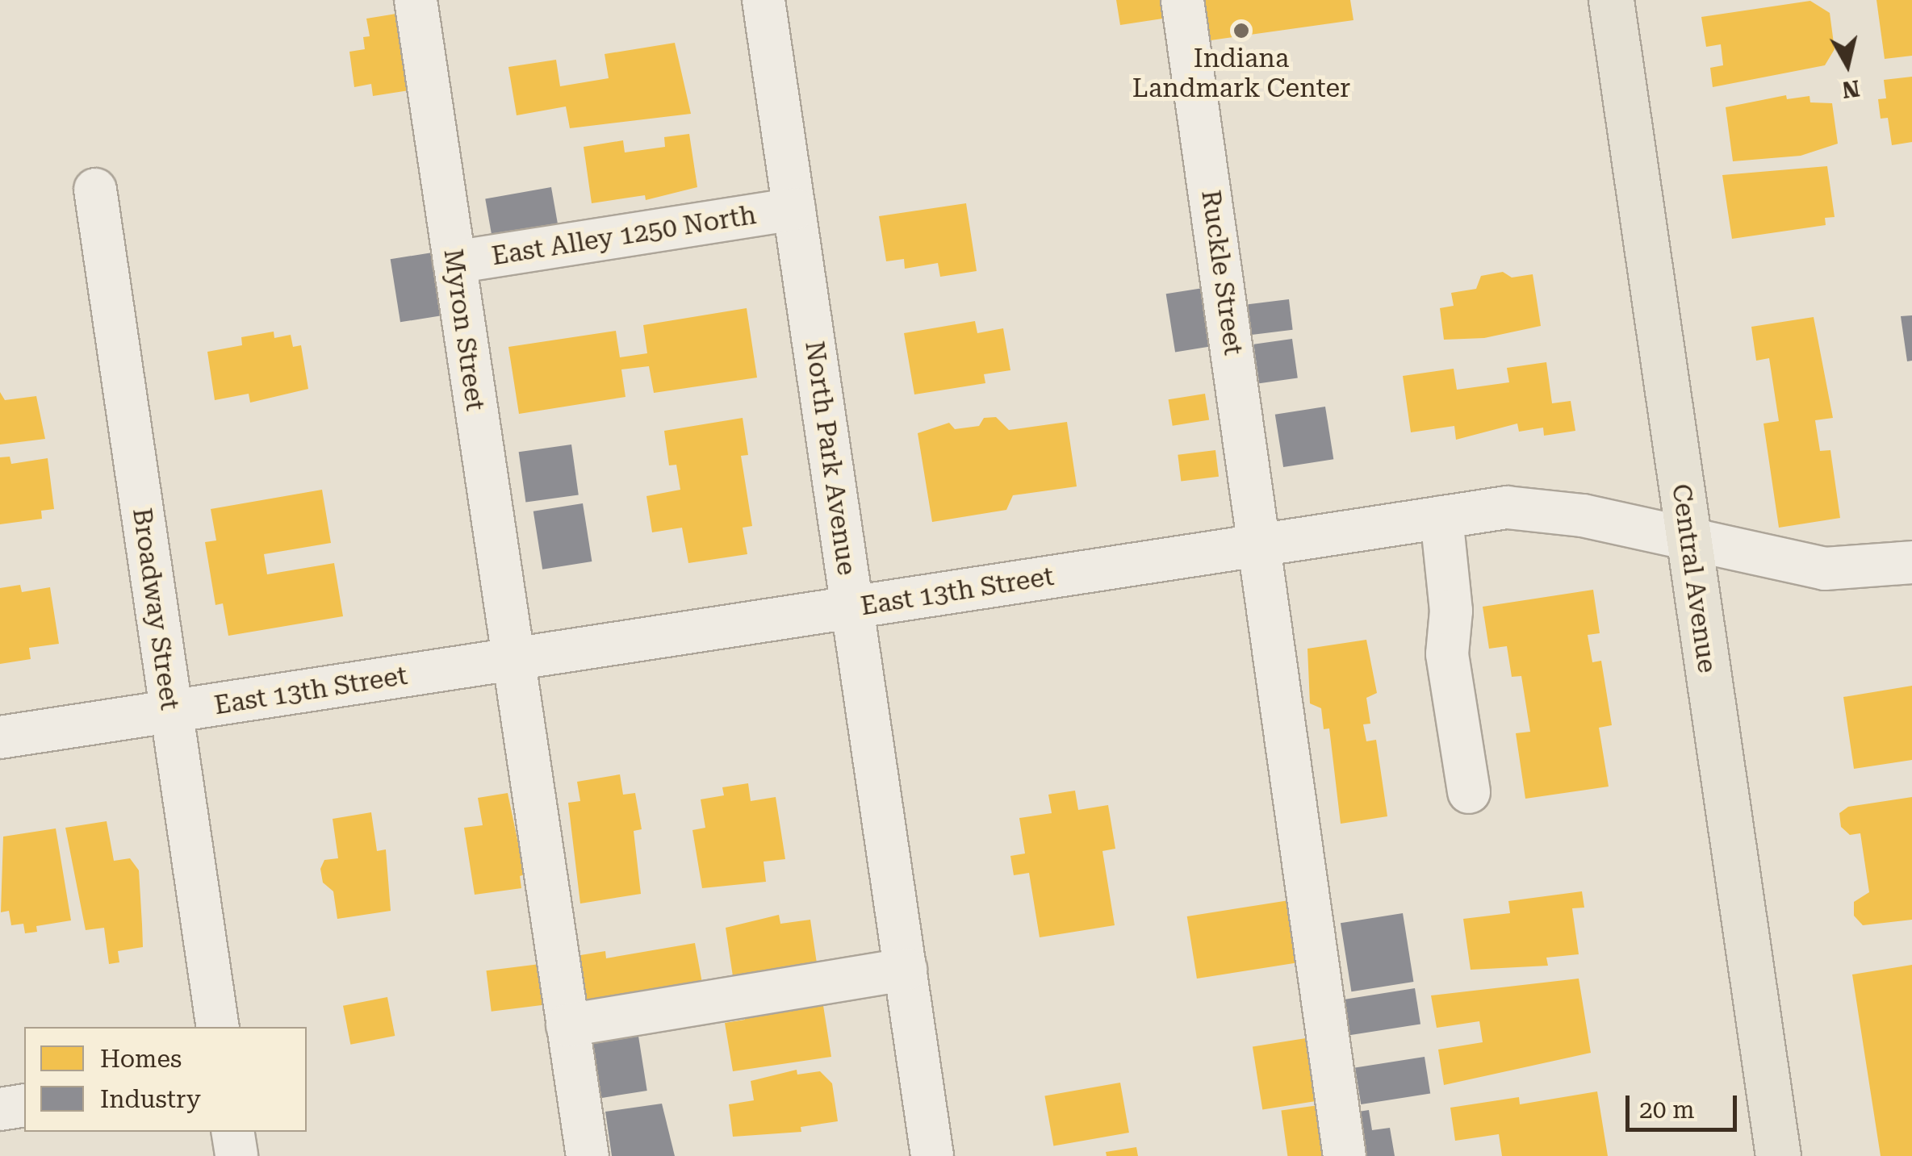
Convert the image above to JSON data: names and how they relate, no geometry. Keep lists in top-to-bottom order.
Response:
{
  "streets": {
    "main road": ["Central Avenue"],
    "street": [
      "East Alley 1250 North",
      "Ruckle Street",
      "Myron Street",
      "North Park Avenue",
      "East 13th Street",
      "Broadway Street"
    ]
  },
  "crossings": [
    ["East Alley 1250 North", "Myron Street"],
    ["East Alley 1250 North", "North Park Avenue"],
    ["Ruckle Street", "East 13th Street"],
    ["Myron Street", "East 13th Street"],
    ["North Park Avenue", "East 13th Street"],
    ["Central Avenue", "East 13th Street"],
    ["East 13th Street", "Broadway Street"]
  ],
  "places": ["Indiana Landmark Center"],
  "legend": ["Homes", "Industry"],
  "scale_bar": "20 m",
  "north": "bottom"
}
